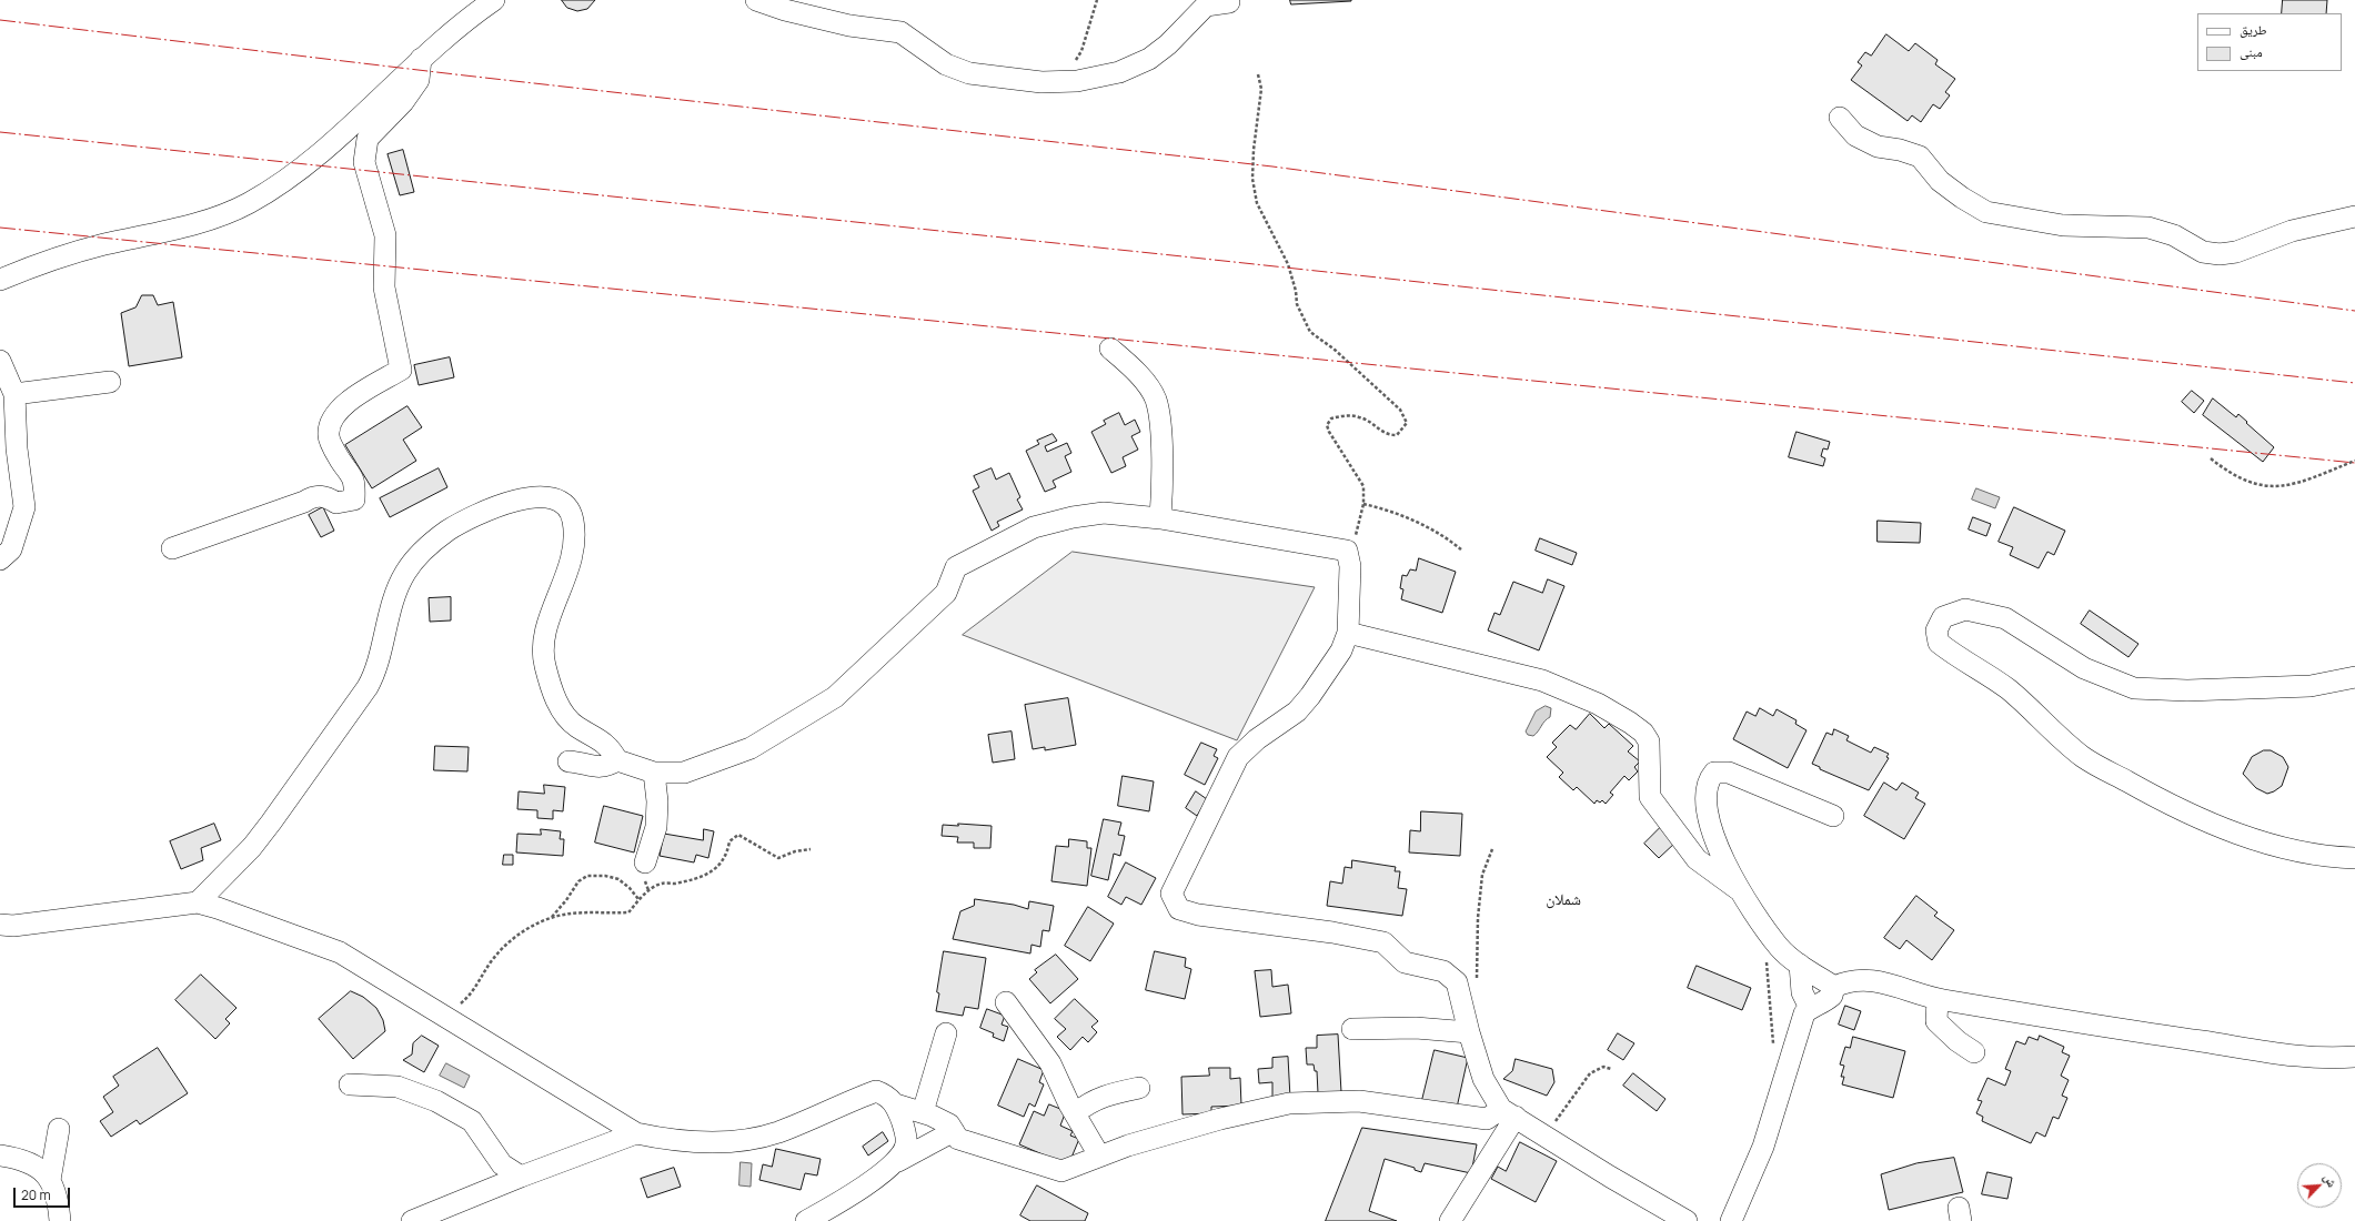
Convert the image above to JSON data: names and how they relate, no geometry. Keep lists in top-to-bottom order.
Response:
{
  "districts": ["شملان"],
  "legend": ["طريق", "مبنى"],
  "scale_bar": "20 m",
  "north": "top right"
}
